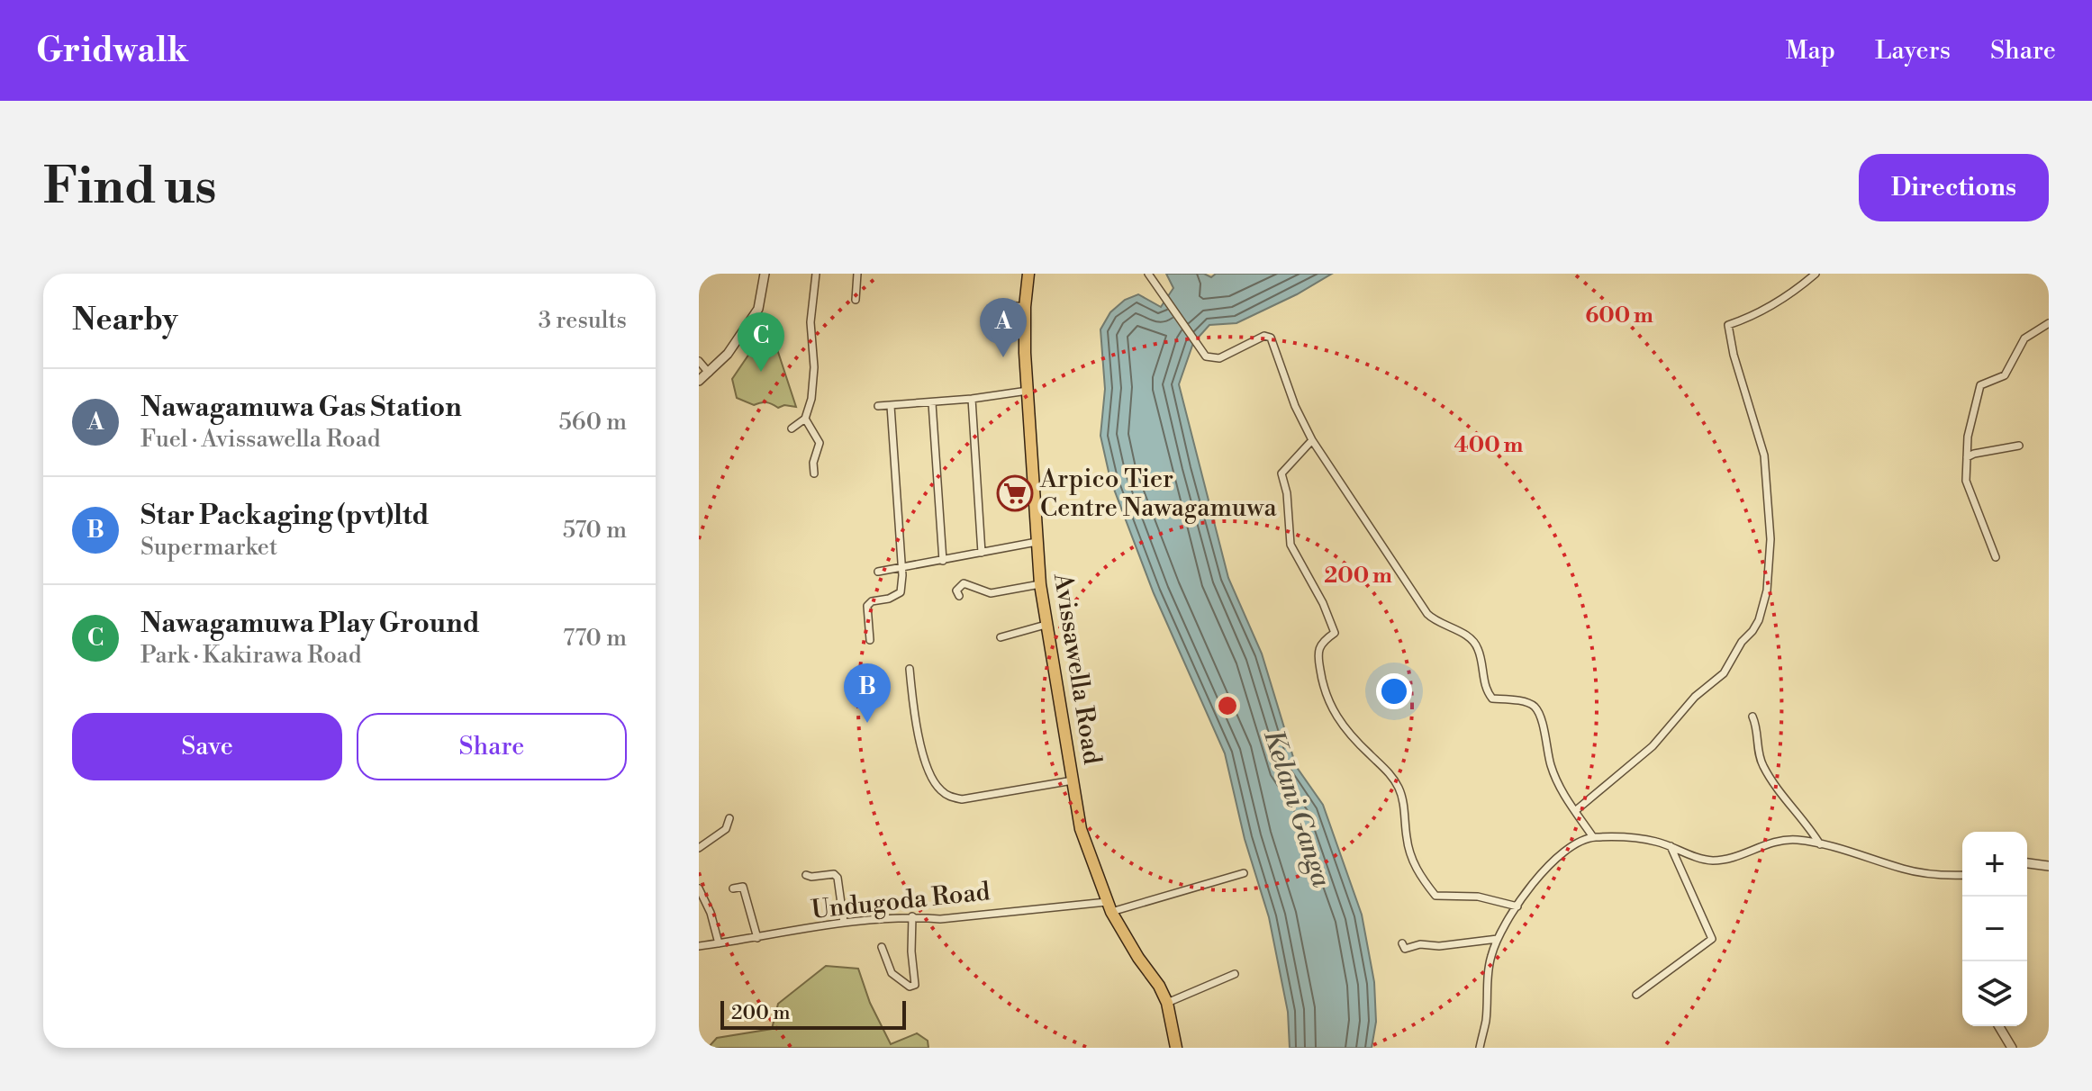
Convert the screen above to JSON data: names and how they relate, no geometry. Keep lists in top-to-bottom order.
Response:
{
  "streets": {
    "main road": ["Avissawella Road"],
    "street": ["Undugoda Road"]
  },
  "crossings": [
    ["Avissawella Road", "Undugoda Road"]
  ],
  "water": ["Kelani Ganga"],
  "places": {
    "supermarket": ["Arpico Tier Centre Nawagamuwa"]
  },
  "scale_bar": "200 m",
  "page": {
    "header": "Gridwalk",
    "nav": ["Map", "Layers", "Share"],
    "buttons": [
      "Directions",
      ["Save", "Share"]
    ],
    "title": "Find us",
    "heading": ["Nearby", "3 results"],
    "pins": ["A", "C", "B"],
    "list": [
      {
        "mark": "A",
        "name": "Nawagamuwa Gas Station",
        "note": "Fuel · Avissawella Road",
        "value": "560 m"
      },
      {
        "mark": "B",
        "name": "Star Packaging (pvt)ltd",
        "note": "Supermarket",
        "value": "570 m"
      },
      {
        "mark": "C",
        "name": "Nawagamuwa Play Ground",
        "note": "Park · Kakirawa Road",
        "value": "770 m"
      }
    ],
    "map_buttons": ["+", "−"],
    "scale": "200 m"
  },
  "rings": ["600 m", "400 m", "200 m"]
}
